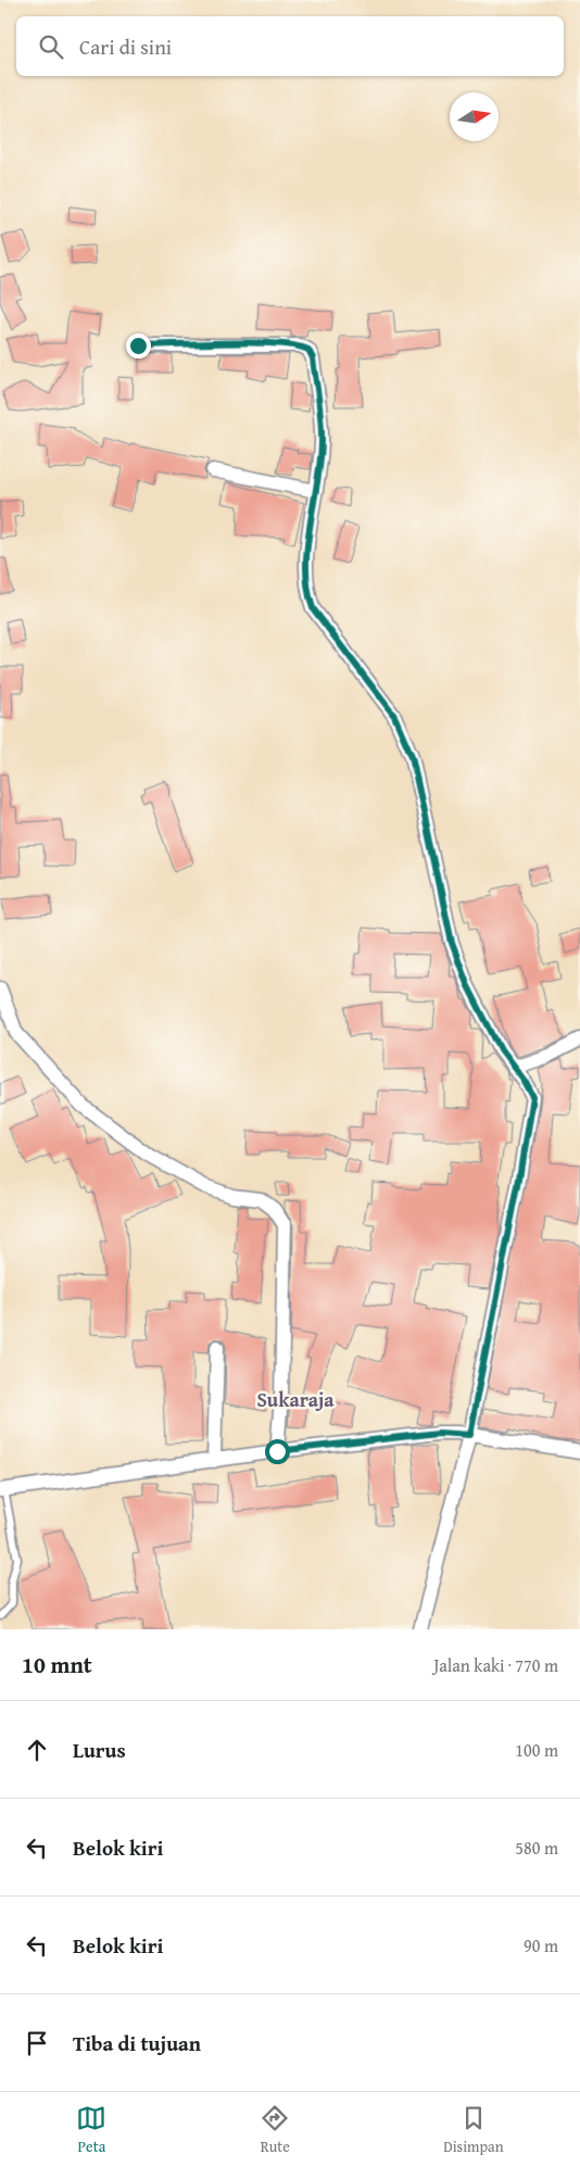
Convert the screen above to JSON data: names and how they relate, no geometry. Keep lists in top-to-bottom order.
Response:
{
  "districts": ["Sukaraja"],
  "north": "right",
  "page": {
    "search": "Cari di sini",
    "heading": ["10 mnt", "Jalan kaki · 770 m"],
    "list": [
      ["Lurus", "100 m"],
      ["Belok kiri", "580 m"],
      ["Belok kiri", "90 m"],
      "Tiba di tujuan"
    ],
    "nav": ["Peta", "Rute", "Disimpan"]
  }
}
